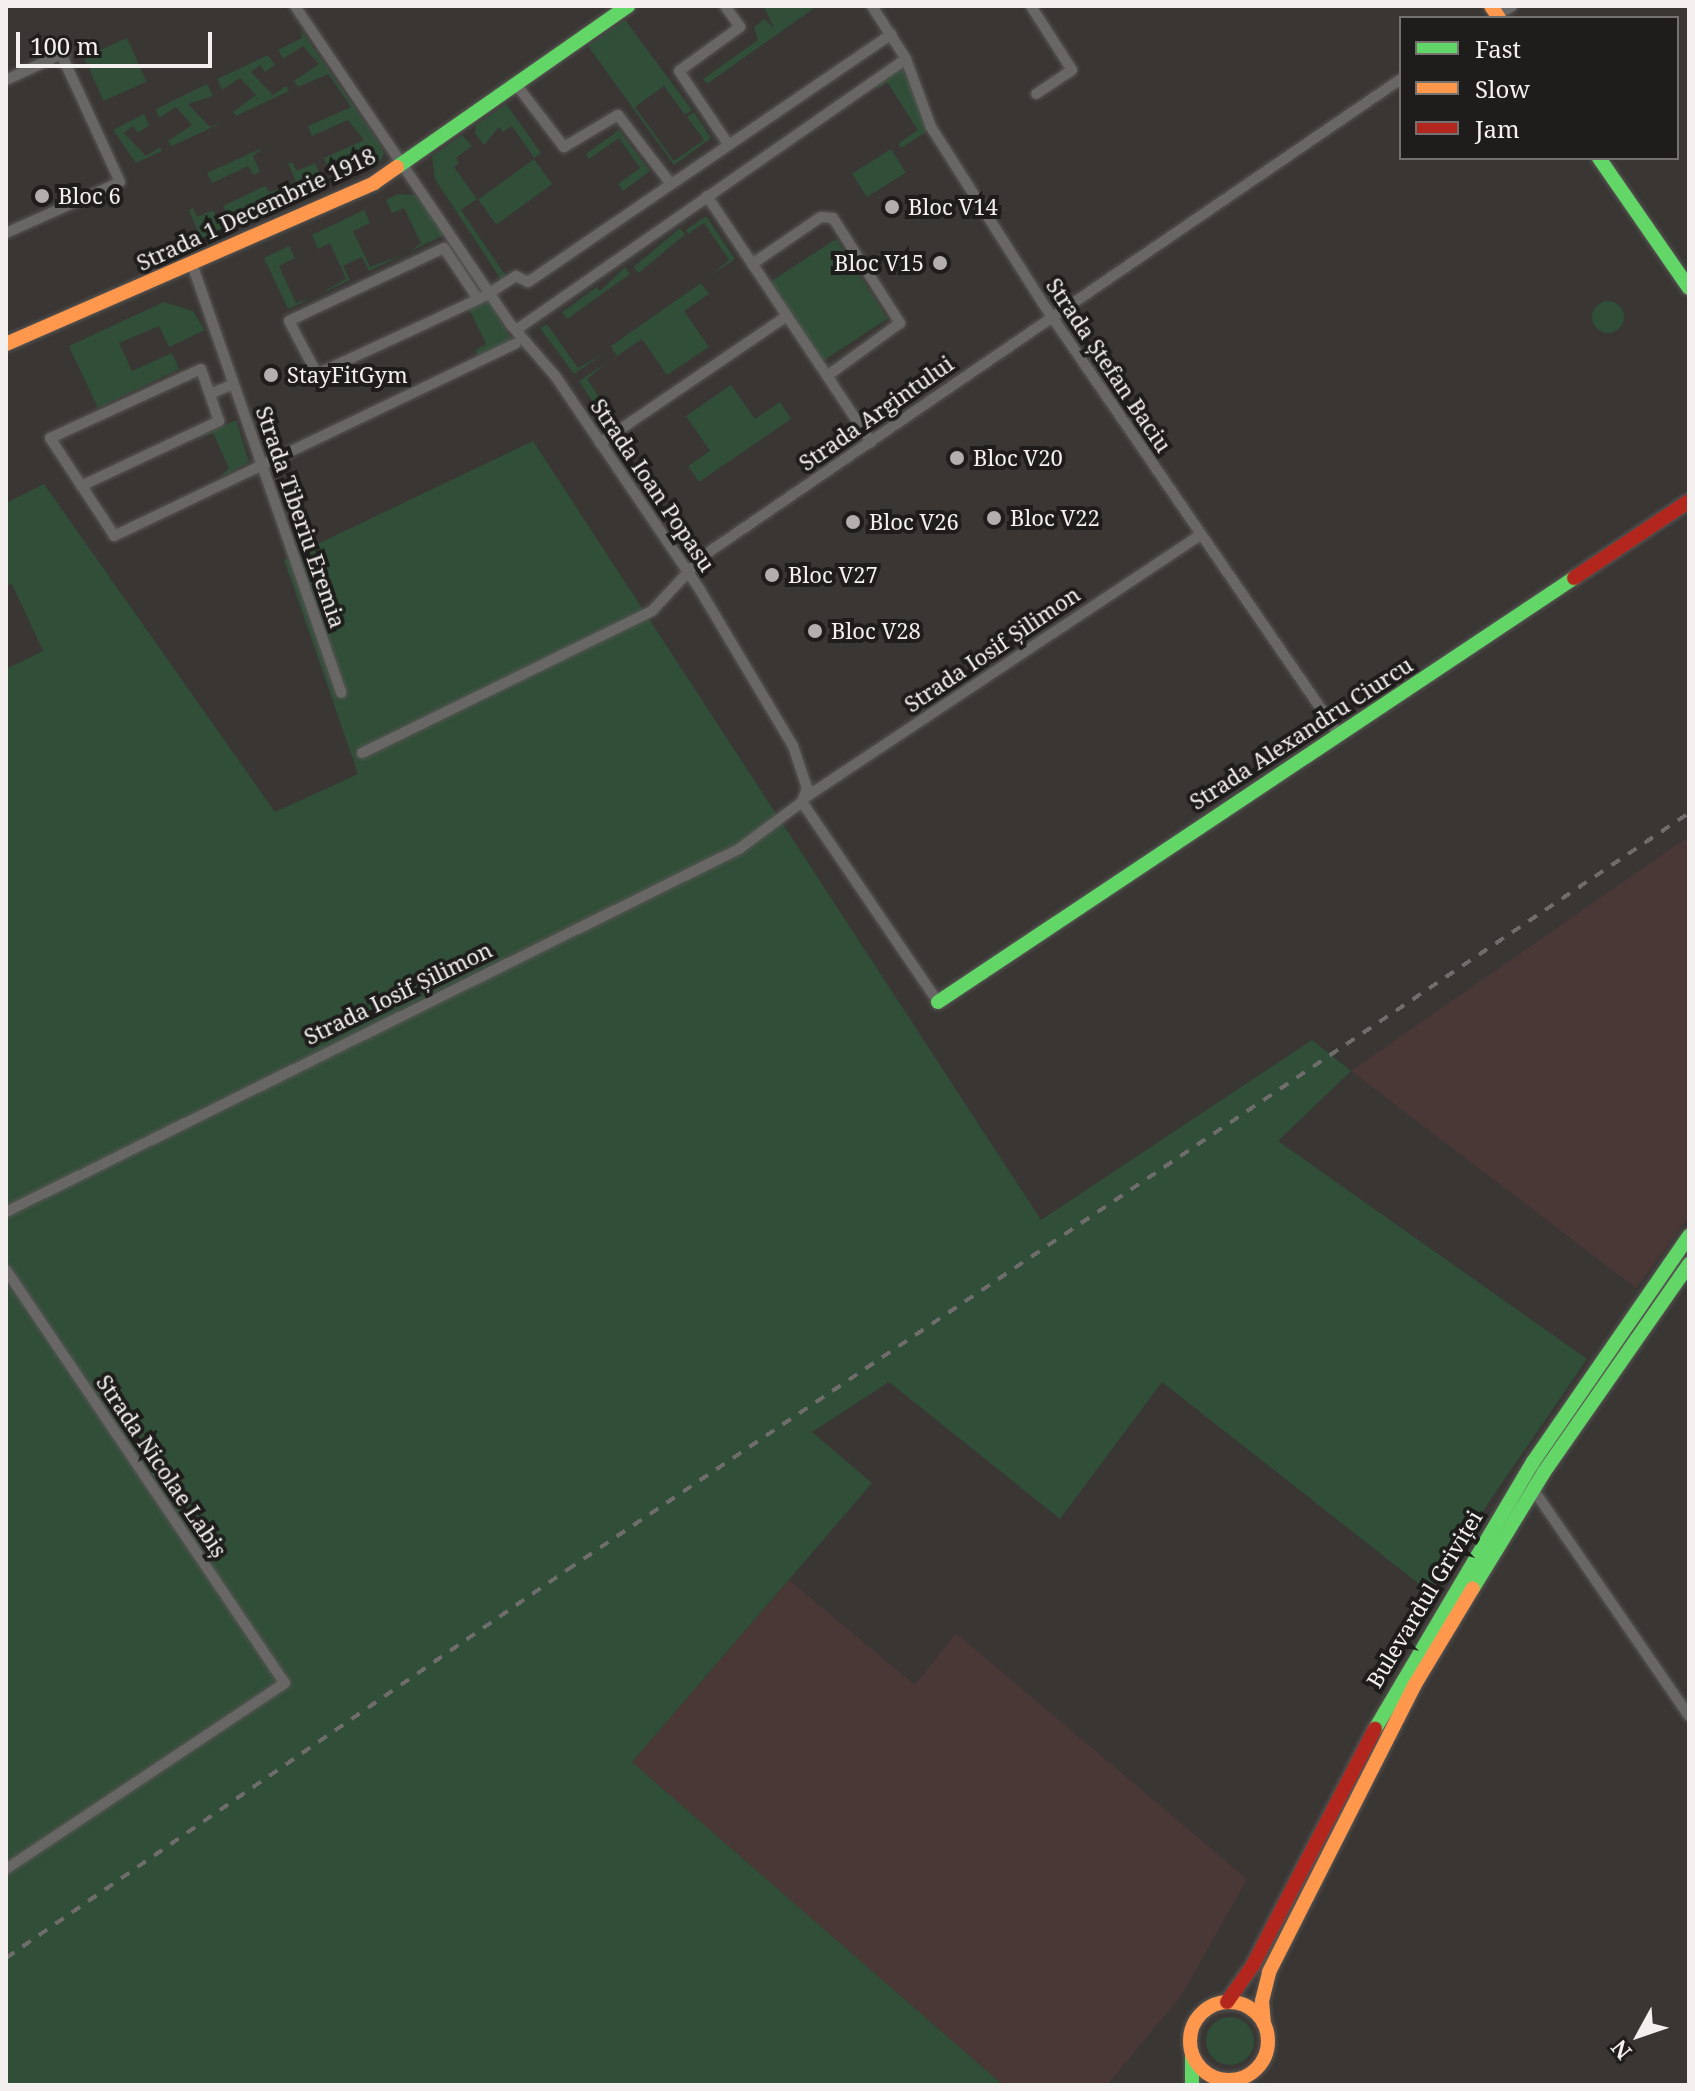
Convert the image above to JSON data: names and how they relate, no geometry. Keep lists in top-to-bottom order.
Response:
{
  "streets": {
    "main road": ["Strada 1 Decembrie 1918", "Strada Alexandru Ciurcu", "Bulevardul Griviței"],
    "street": [
      "Strada Ștefan Baciu",
      "Strada Argintului",
      "Strada Ioan Popasu",
      "Strada Tiberiu Eremia",
      "Strada Iosif Șilimon",
      "Strada Nicolae Labiș"
    ]
  },
  "crossings": [
    ["Strada 1 Decembrie 1918", "Strada Ioan Popasu"],
    ["Strada 1 Decembrie 1918", "Strada Tiberiu Eremia"],
    ["Strada Ștefan Baciu", "Strada Argintului"],
    ["Strada Ștefan Baciu", "Strada Iosif Șilimon"],
    ["Strada Ștefan Baciu", "Strada Alexandru Ciurcu"],
    ["Strada Argintului", "Strada Ioan Popasu"],
    ["Strada Ioan Popasu", "Strada Iosif Șilimon"],
    ["Strada Ioan Popasu", "Strada Alexandru Ciurcu"]
  ],
  "places": [
    "Bloc 6",
    "Bloc V14",
    "Bloc V15",
    "StayFitGym",
    "Bloc V20",
    "Bloc V22",
    "Bloc V26",
    "Bloc V27",
    "Bloc V28"
  ],
  "legend": ["Fast", "Slow", "Jam"],
  "scale_bar": "100 m",
  "north": "bottom left"
}
